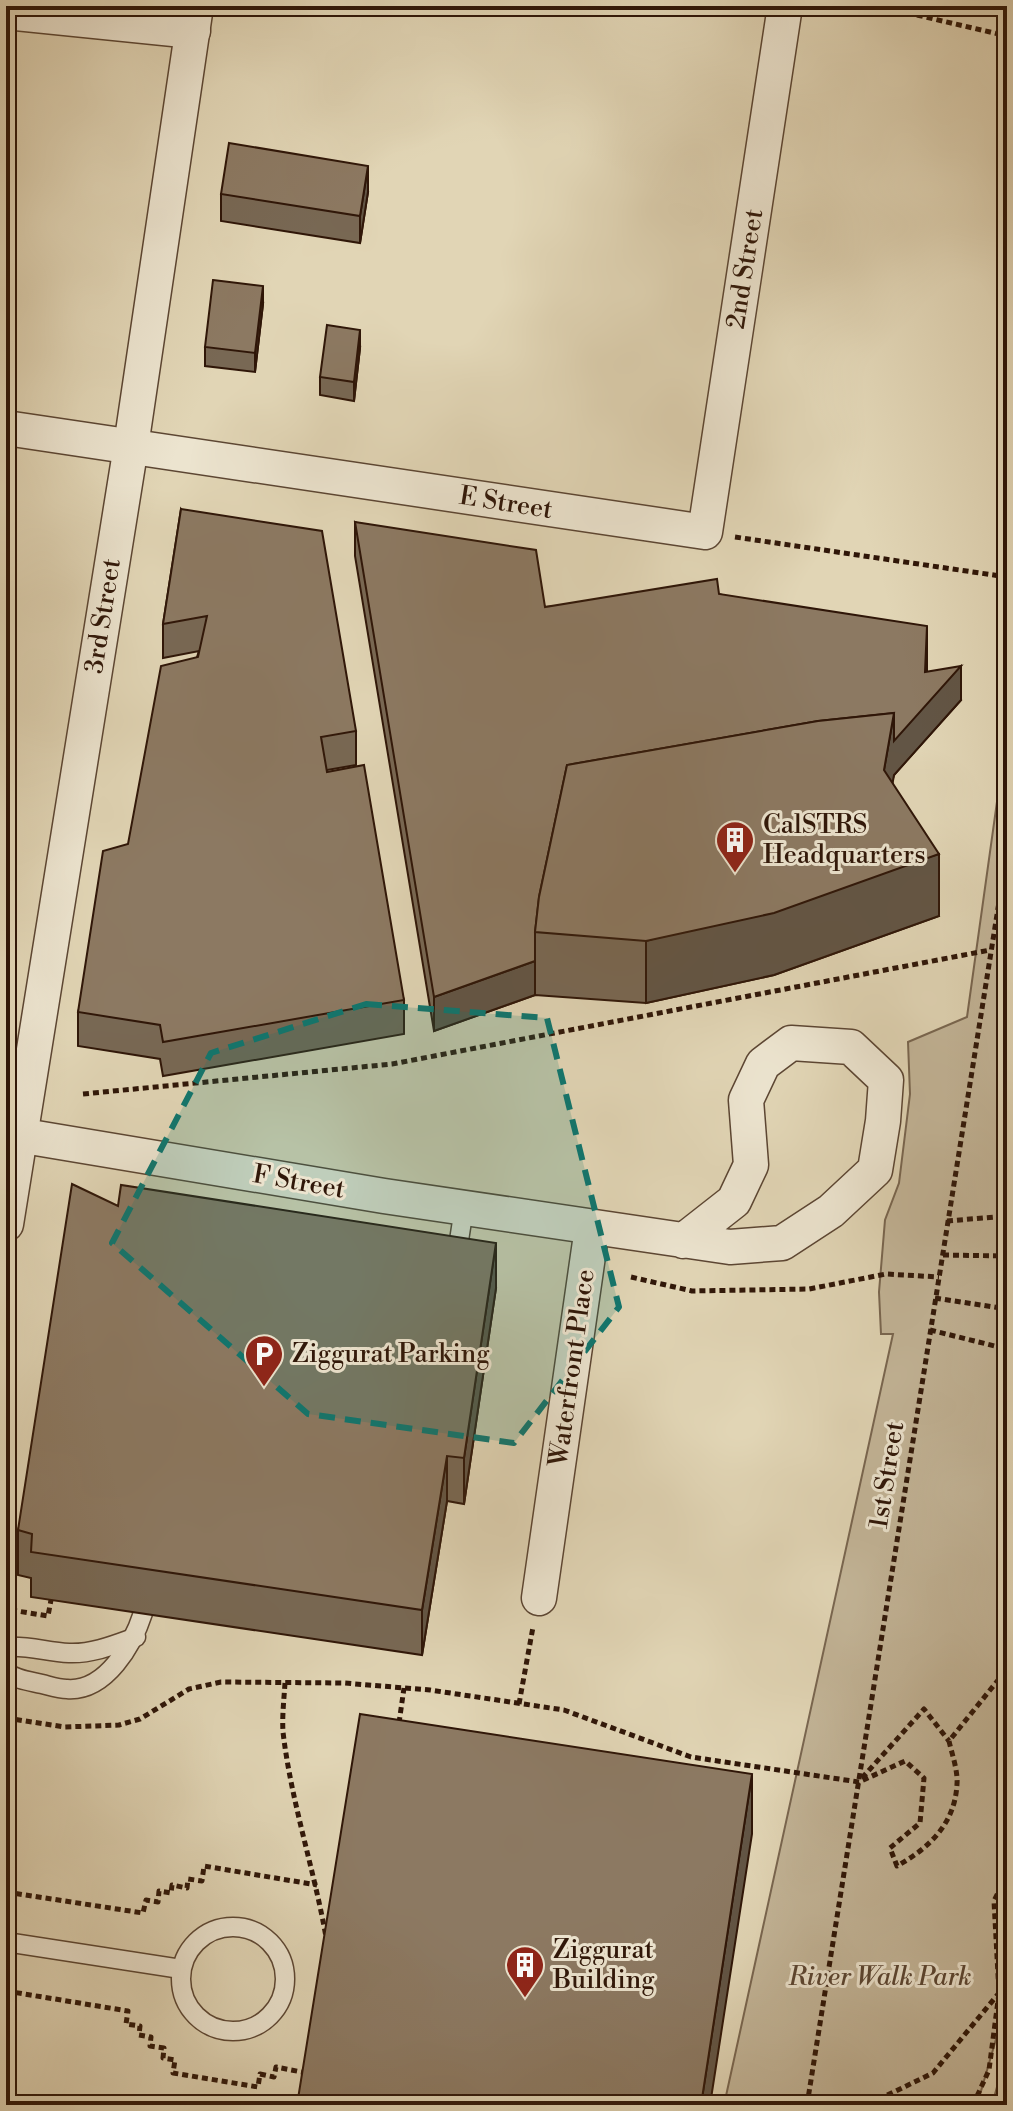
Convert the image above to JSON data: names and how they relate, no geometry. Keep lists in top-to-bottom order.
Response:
{
  "streets": {
    "street": [
      "2nd Street",
      "E Street",
      "3rd Street",
      "F Street",
      "Waterfront Place"
    ],
    "path": ["1st Street"]
  },
  "crossings": [
    ["2nd Street", "E Street"],
    ["E Street", "3rd Street"],
    ["3rd Street", "F Street"],
    ["F Street", "Waterfront Place"]
  ],
  "parks": ["River Walk Park"],
  "places": {
    "building": ["CalSTRS Headquarters", "Ziggurat Building"],
    "parking": ["Ziggurat Parking"]
  }
}
